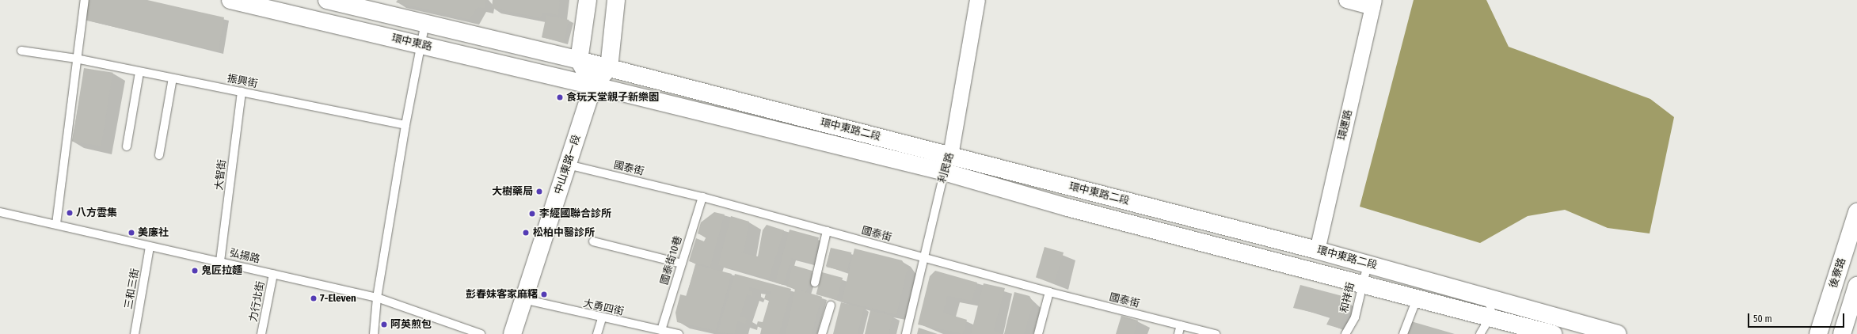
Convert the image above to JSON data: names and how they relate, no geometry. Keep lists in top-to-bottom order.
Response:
{
  "streets": {
    "street": [
      "環中東路",
      "環運路",
      "環中東路二段",
      "中山東路一段",
      "利民路",
      "後寮路"
    ],
    "lane": [
      "振興街",
      "國泰街",
      "大智街",
      "弘揚路",
      "國泰街10巷",
      "三和三街",
      "和祥街",
      "力行北街",
      "大勇四街"
    ]
  },
  "crossings": [
    ["環中東路", "環中東路二段"],
    ["環中東路", "中山東路一段"],
    ["振興街", "大智街"],
    ["環運路", "環中東路二段"],
    ["環中東路二段", "中山東路一段"],
    ["環中東路二段", "利民路"],
    ["環中東路二段", "和祥街"],
    ["中山東路一段", "國泰街"],
    ["中山東路一段", "大勇四街"],
    ["利民路", "國泰街"],
    ["國泰街", "國泰街10巷"],
    ["大智街", "弘揚路"],
    ["弘揚路", "三和三街"],
    ["弘揚路", "力行北街"],
    ["國泰街10巷", "大勇四街"]
  ],
  "places": [
    "食玩天堂親子新樂園",
    "大樹藥局",
    "八方雲集",
    "李經國聯合診所",
    "美廉社",
    "松柏中醫診所",
    "鬼匠拉麵",
    "彭春妹客家麻糬",
    "7-Eleven",
    "阿英煎包"
  ],
  "scale_bar": "50 m"
}
